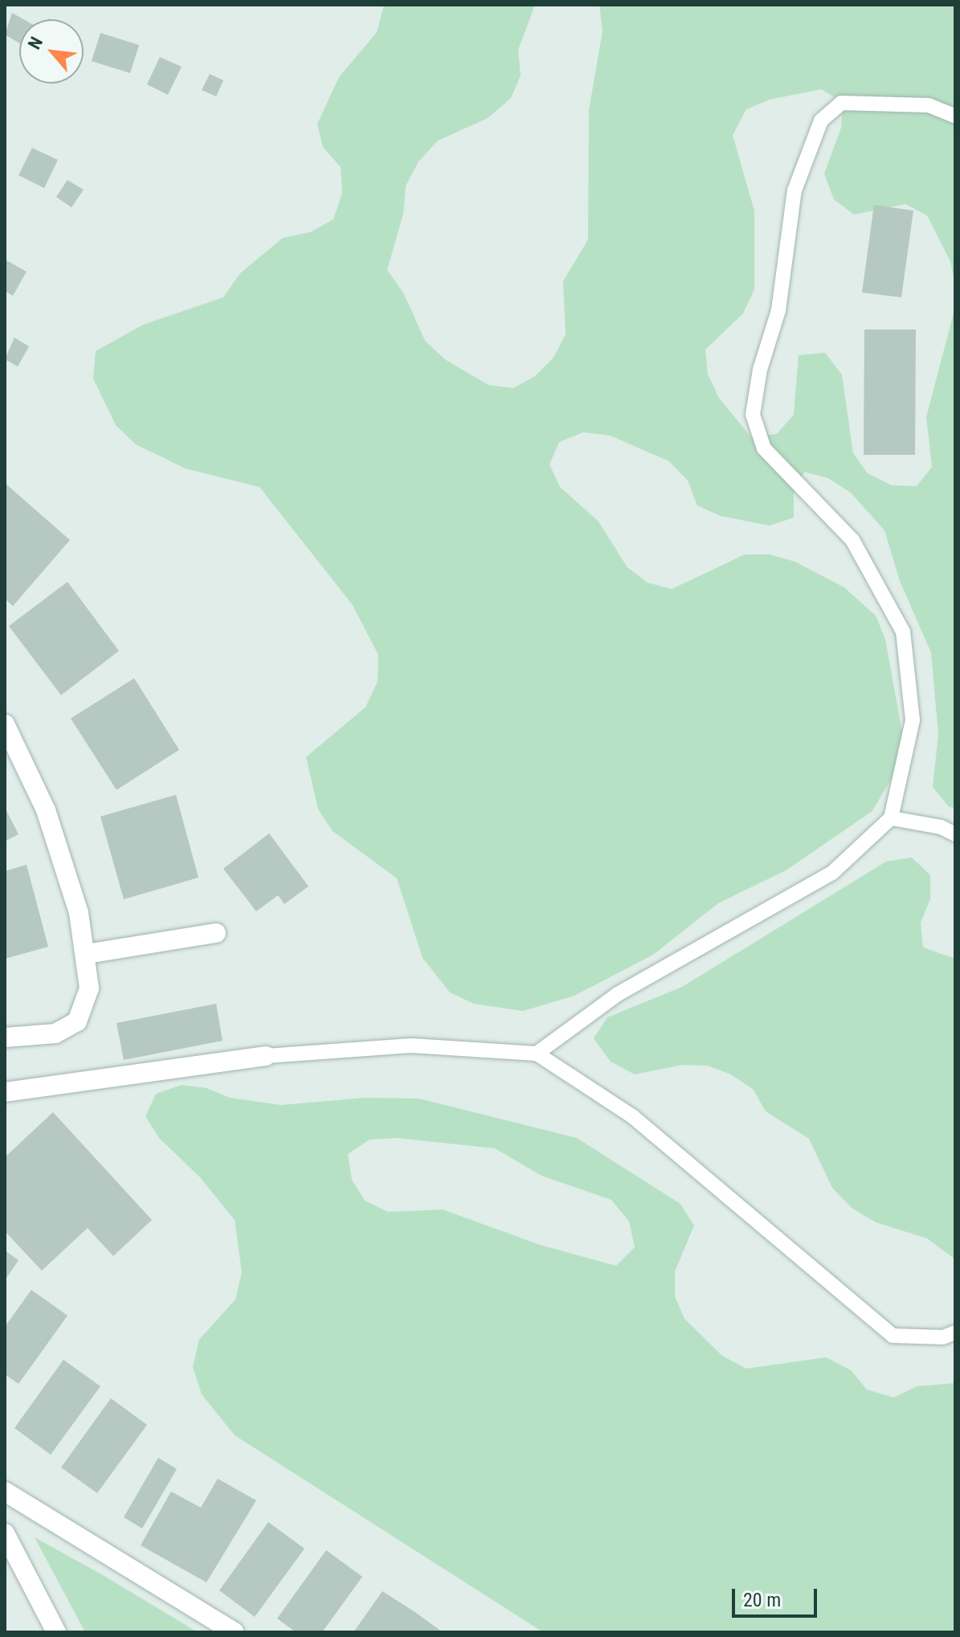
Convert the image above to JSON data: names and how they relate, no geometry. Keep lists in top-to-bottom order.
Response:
{
  "scale_bar": "20 m",
  "north": "top left"
}
